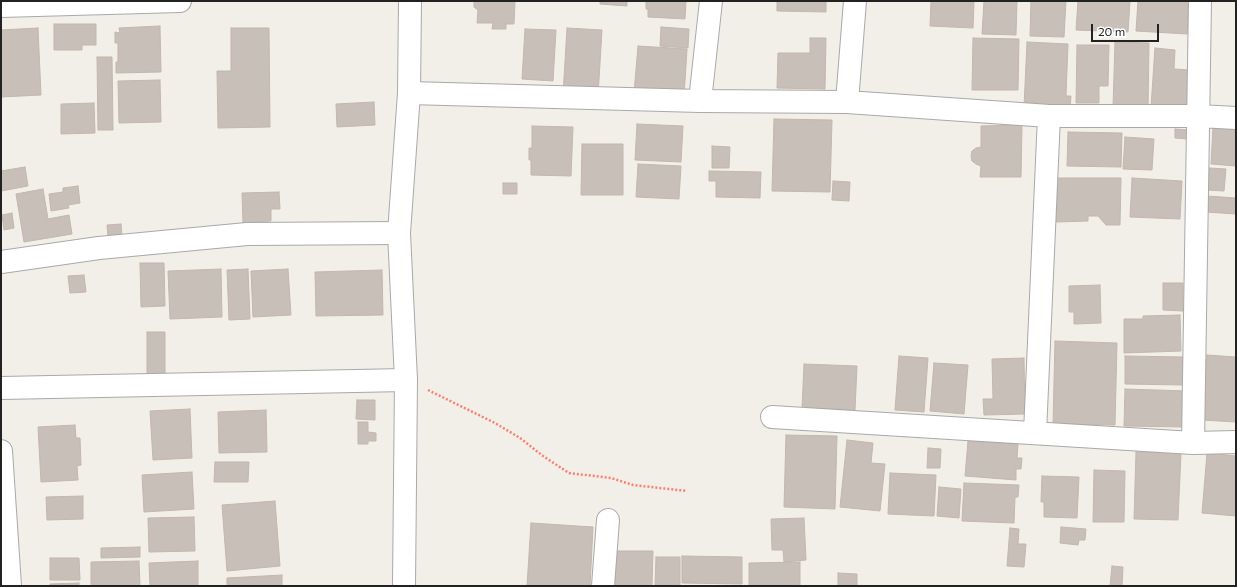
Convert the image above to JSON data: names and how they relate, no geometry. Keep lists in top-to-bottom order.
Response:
{
  "scale_bar": "20 m"
}
